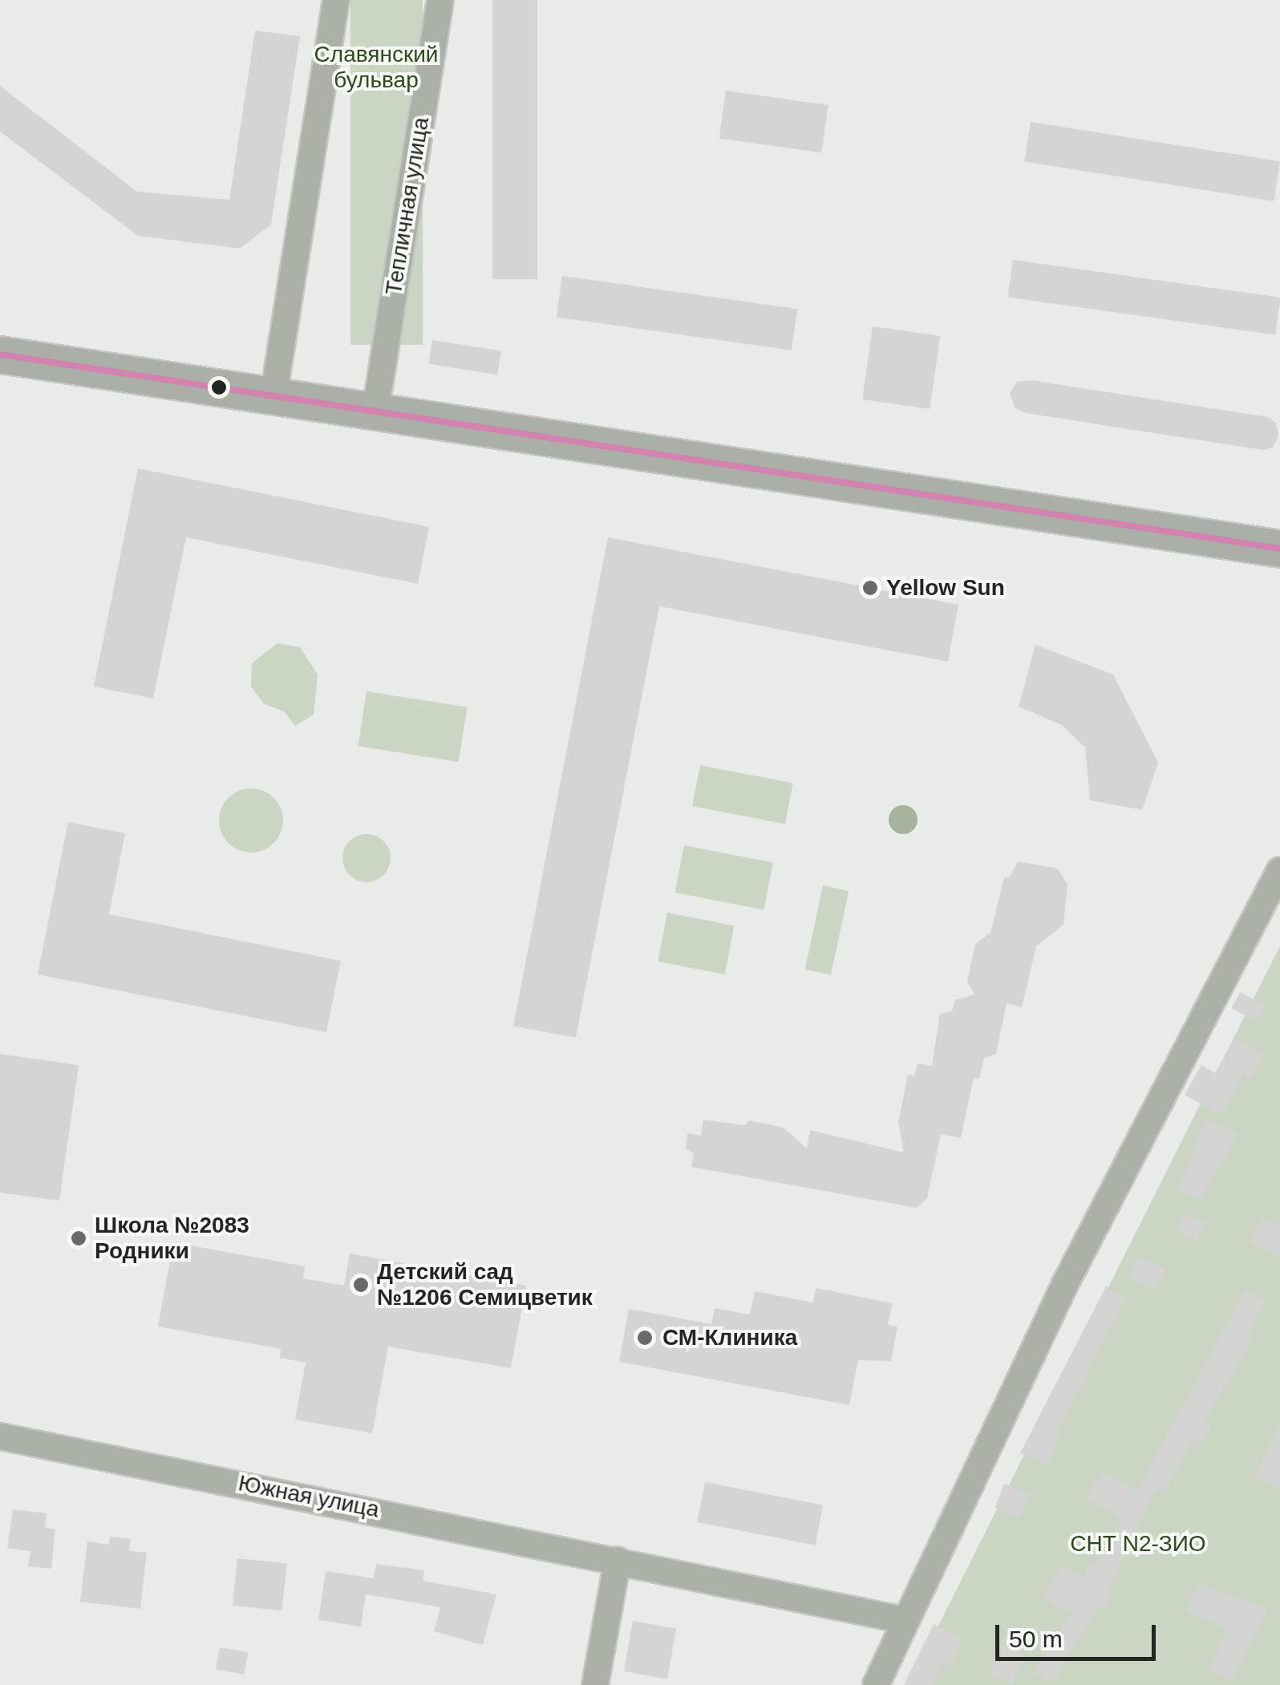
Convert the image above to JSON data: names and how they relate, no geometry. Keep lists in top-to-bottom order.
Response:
{
  "streets": {
    "street": ["Тепличная улица", "Южная улица"]
  },
  "parks": ["Славянский бульвар", "СНТ N2-ЗИО"],
  "places": [
    "Yellow Sun",
    "Школа №2083 Родники",
    "Детский сад №1206 Семицветик",
    "СМ-Клиника"
  ],
  "scale_bar": "50 m"
}
